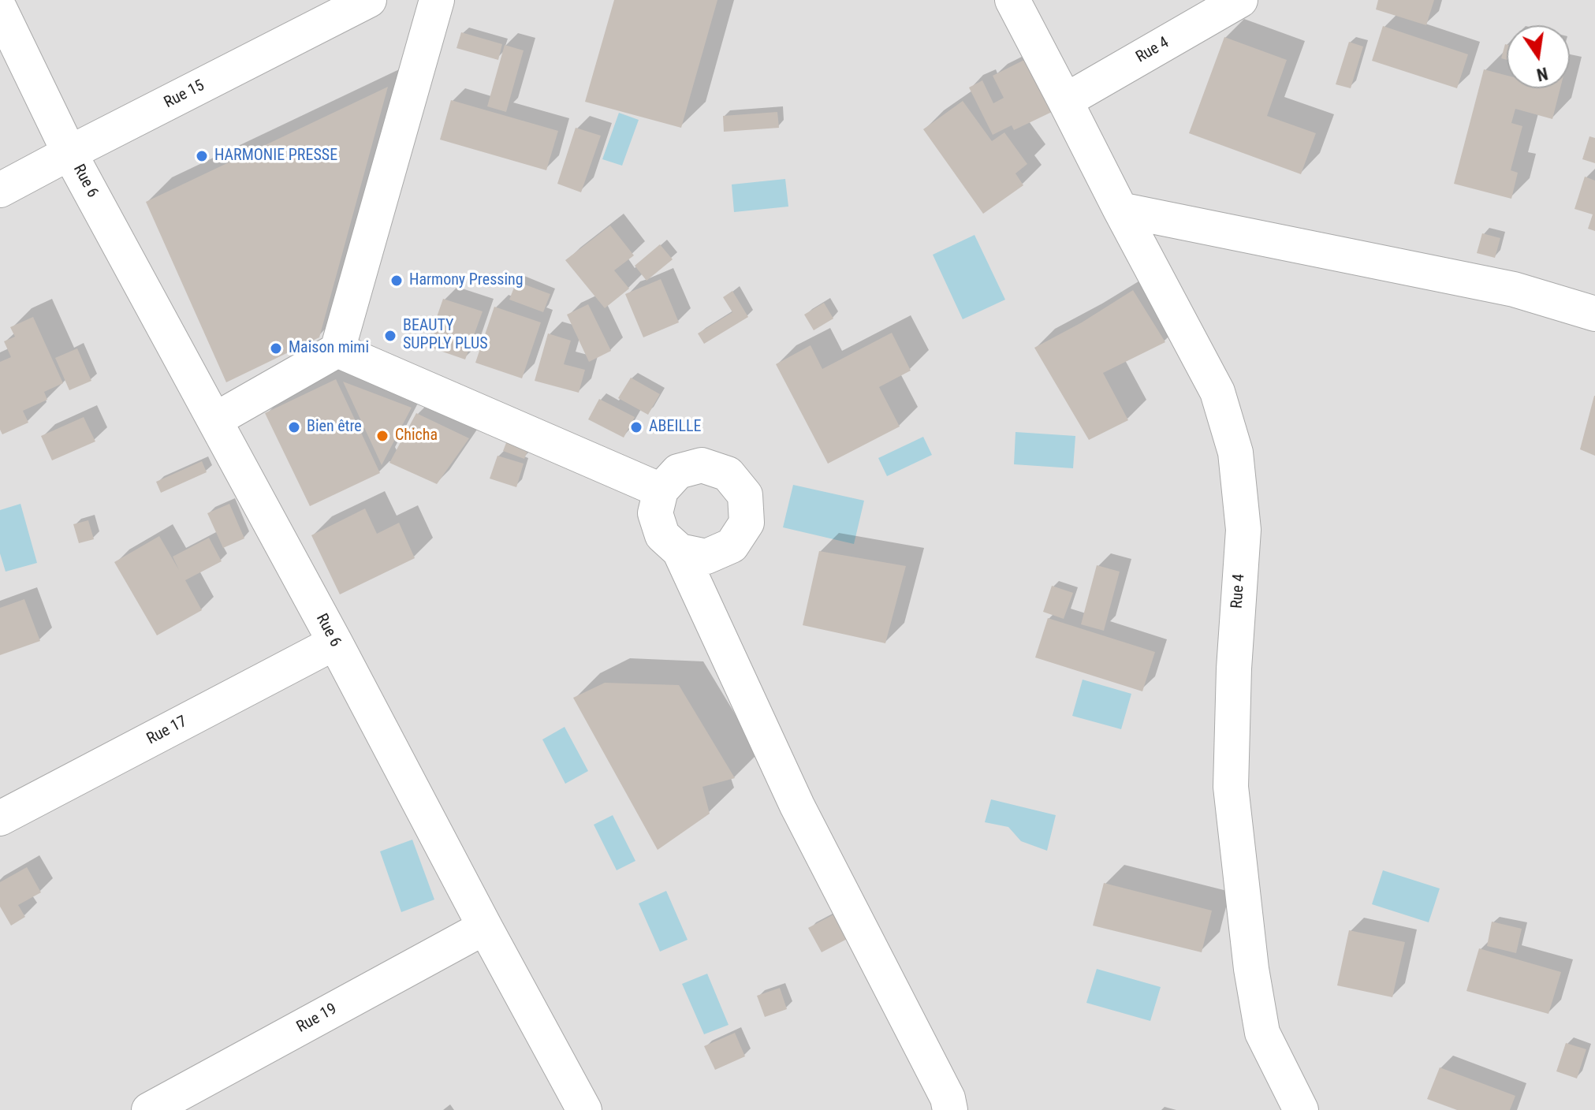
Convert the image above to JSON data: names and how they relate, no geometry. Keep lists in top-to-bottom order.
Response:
{
  "streets": {
    "street": [
      "Rue 4",
      "Rue 15",
      "Rue 6",
      "Rue 17",
      "Rue 19"
    ]
  },
  "crossings": [
    ["Rue 15", "Rue 6"],
    ["Rue 6", "Rue 17"],
    ["Rue 6", "Rue 19"]
  ],
  "places": [
    "HARMONIE PRESSE",
    "Harmony Pressing",
    "BEAUTY SUPPLY PLUS",
    "Maison mimi",
    "Bien être",
    "ABEILLE",
    "Chicha"
  ],
  "north": "bottom"
}
